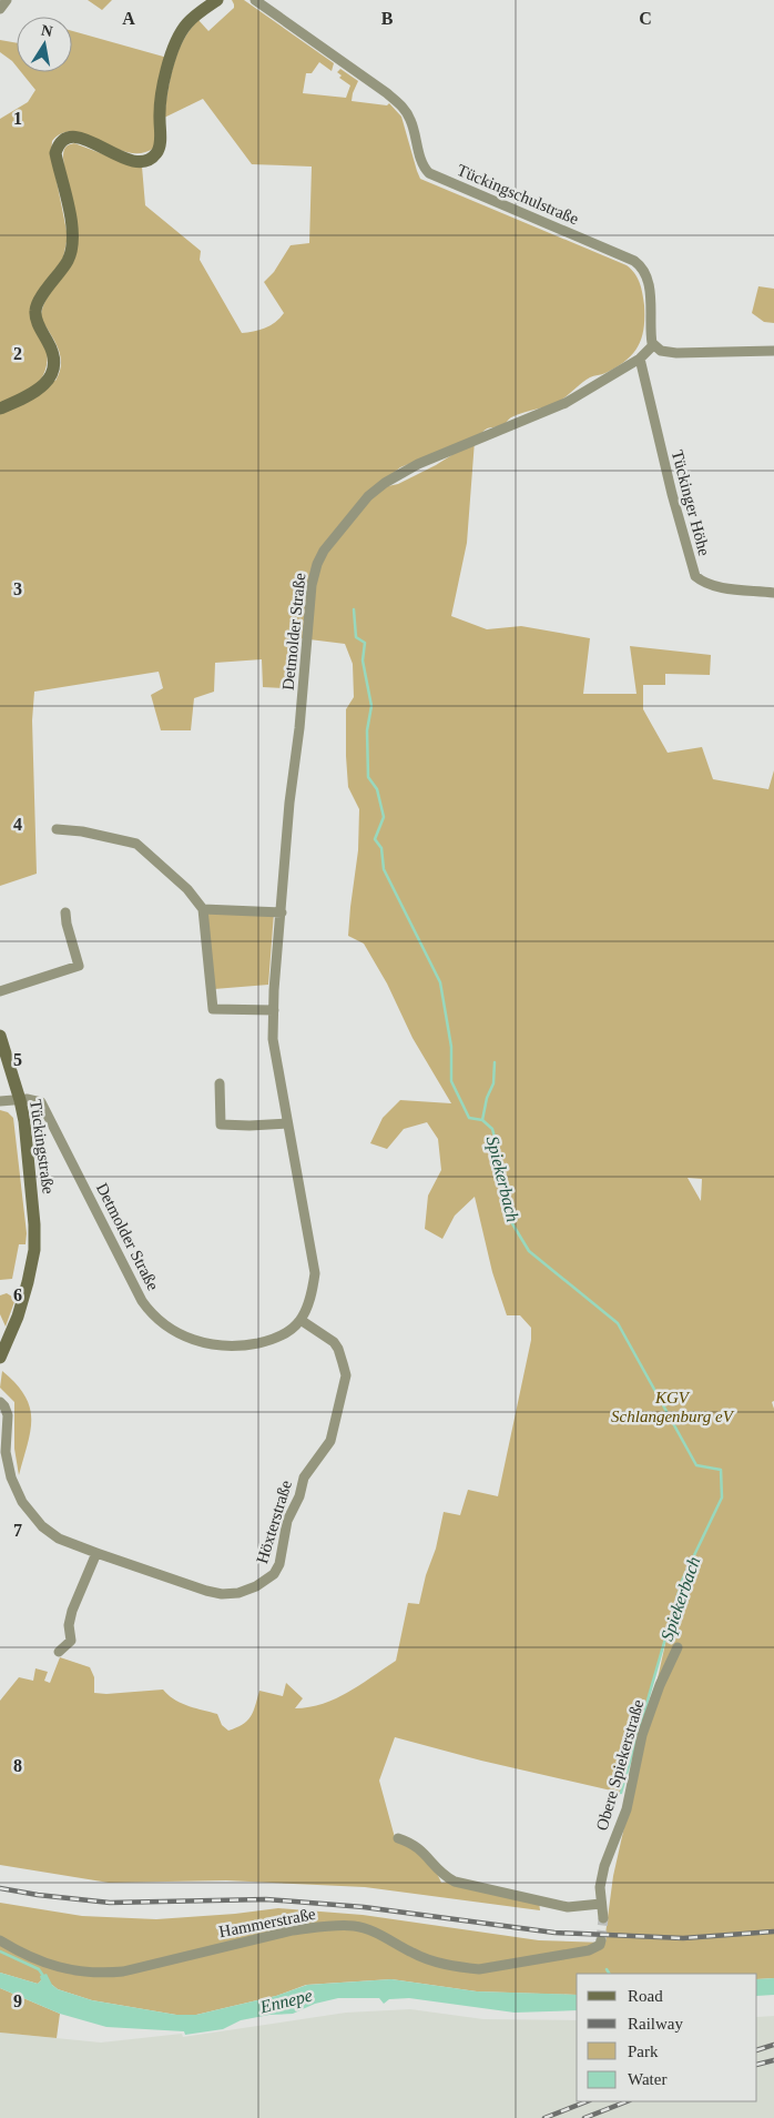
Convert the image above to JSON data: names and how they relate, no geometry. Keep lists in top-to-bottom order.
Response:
{
  "streets": {
    "street": [
      "Tückingschulstraße",
      "Tückinger Höhe",
      "Detmolder Straße",
      "Tückingstraße",
      "Höxterstraße",
      "Obere Spiekerstraße",
      "Hammerstraße"
    ]
  },
  "crossings": [
    ["Tückingschulstraße", "Detmolder Straße"],
    ["Tückinger Höhe", "Detmolder Straße"],
    ["Detmolder Straße", "Tückingstraße"],
    ["Detmolder Straße", "Höxterstraße"]
  ],
  "water": ["Spiekerbach", "Ennepe"],
  "parks": ["KGV Schlangenburg eV"],
  "legend": [
    "Road",
    "Railway",
    "Park",
    "Water"
  ],
  "north": "top",
  "grid": {
    "columns": ["A", "B", "C"],
    "rows": [
      "1",
      "2",
      "3",
      "4",
      "5",
      "6",
      "7",
      "8",
      "9"
    ]
  }
}
